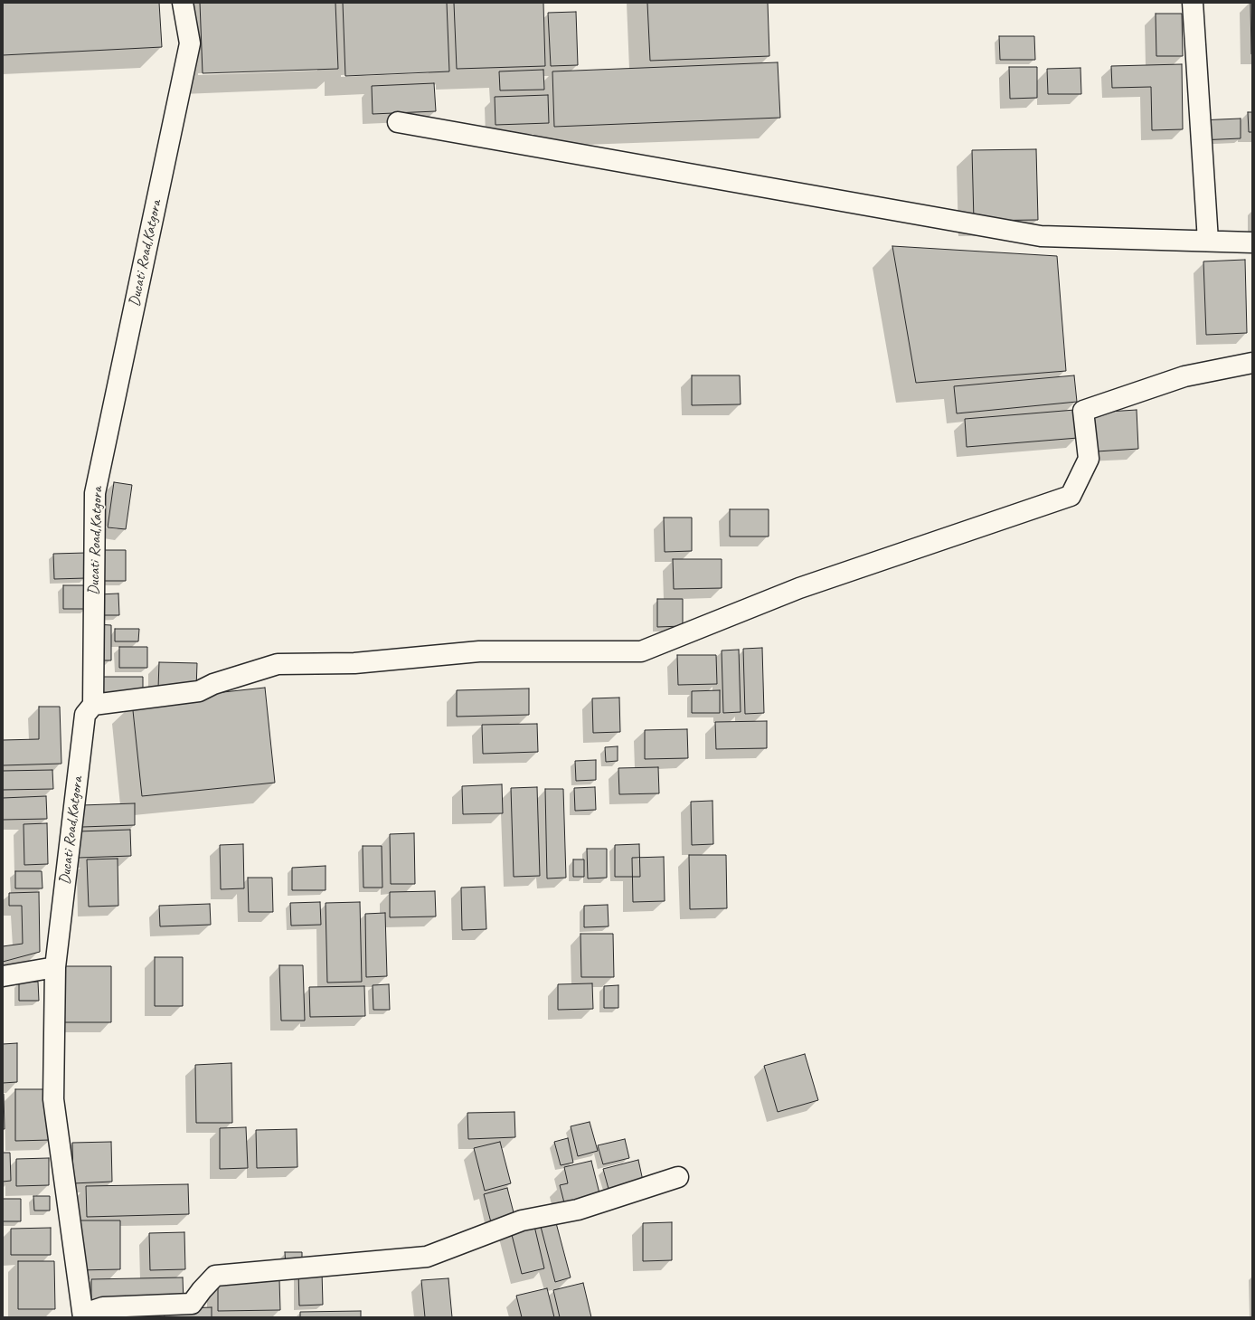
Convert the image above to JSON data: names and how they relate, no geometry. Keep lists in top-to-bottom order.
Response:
{
  "streets": {
    "street": ["Ducati Road,Katgora"]
  }
}
